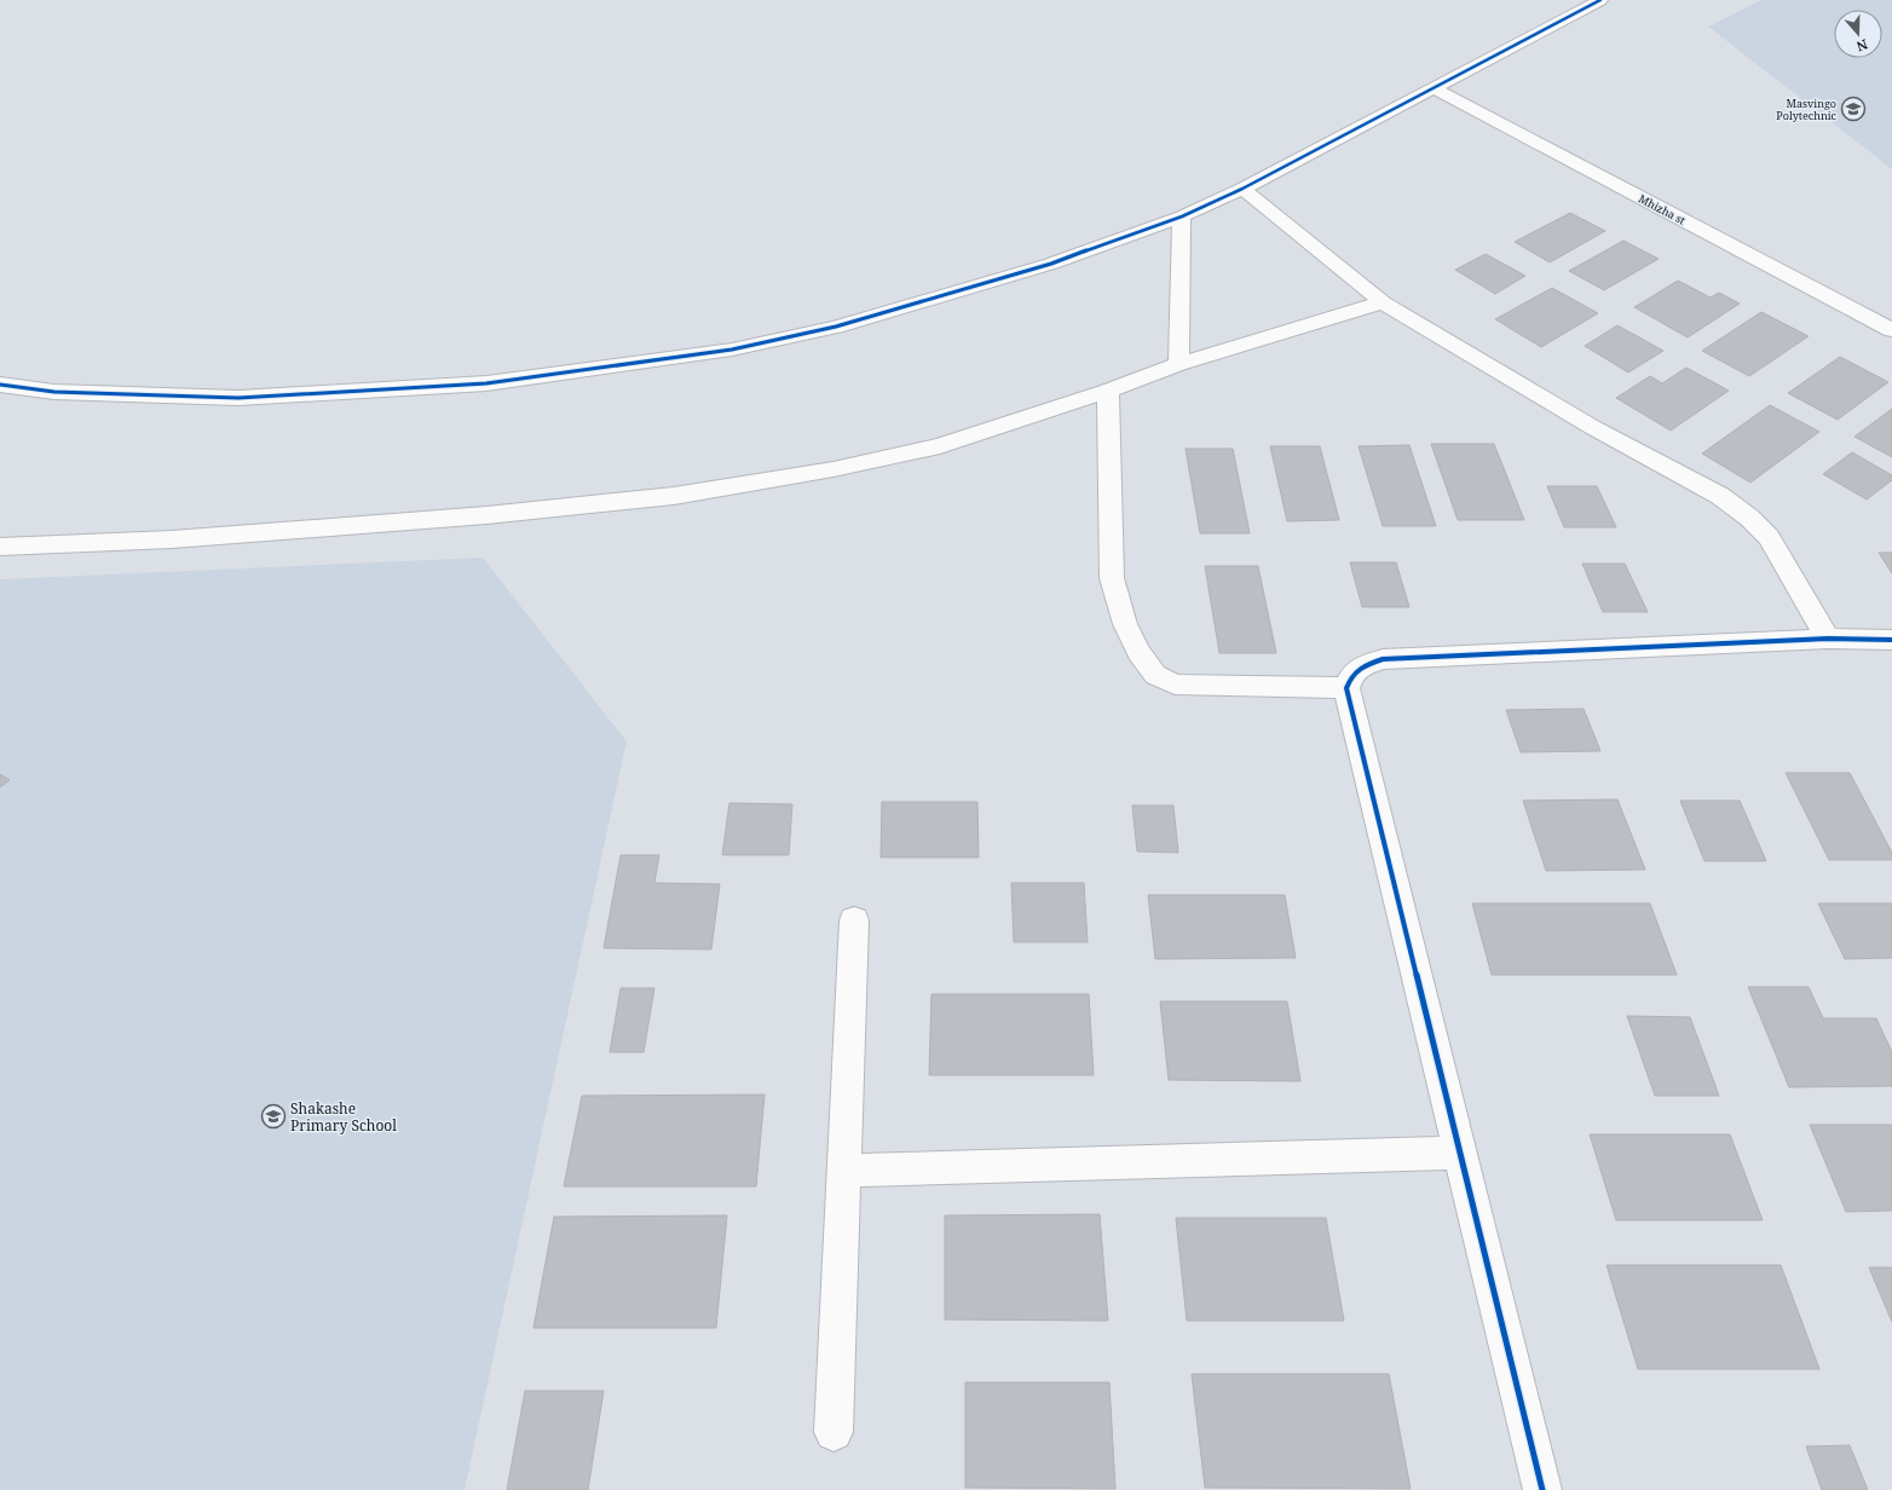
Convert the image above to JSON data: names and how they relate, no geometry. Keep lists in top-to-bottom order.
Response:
{
  "streets": {
    "street": ["Mhizha st"]
  },
  "places": {
    "school or university": ["Masvingo Polytechnic", "Shakashe Primary School"]
  },
  "north": "bottom"
}
